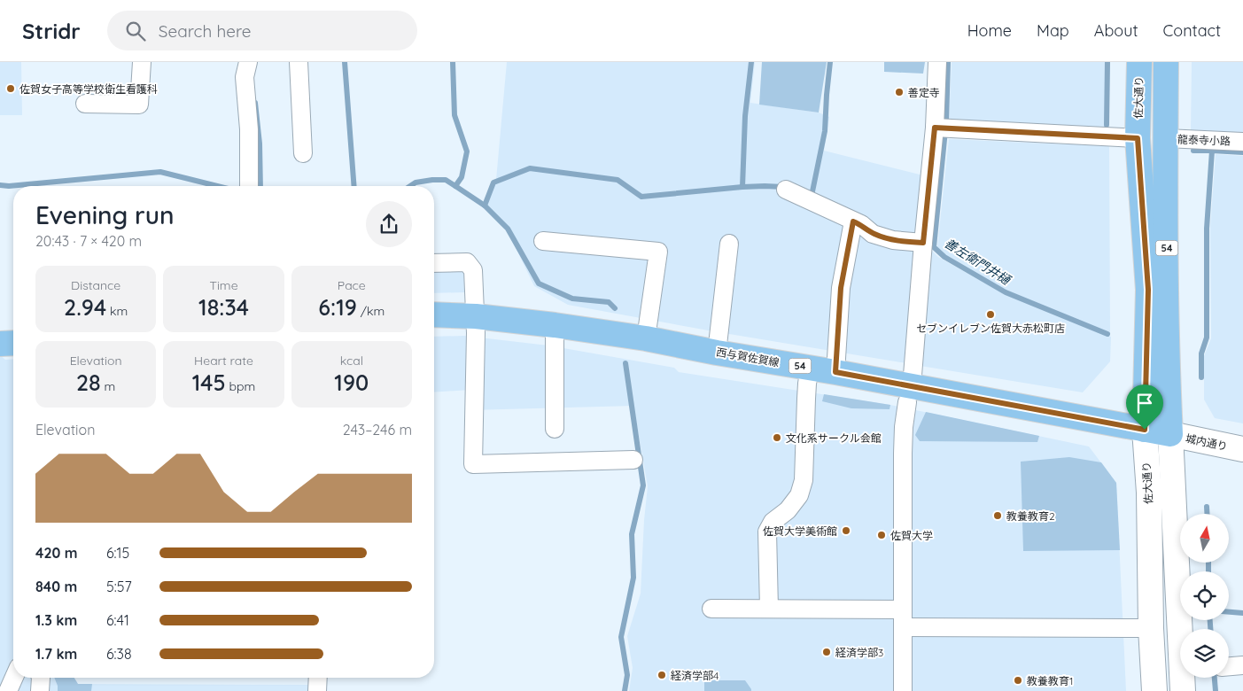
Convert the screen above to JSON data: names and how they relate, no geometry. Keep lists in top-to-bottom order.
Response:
{
  "streets": {
    "main road": [
      "佐大通り",
      "54",
      "西与賀佐賀線",
      "城内通り"
    ],
    "street": ["龍泰寺小路"]
  },
  "crossings": [
    ["佐大通り", "西与賀佐賀線"],
    ["龍泰寺小路", "54"],
    ["54", "西与賀佐賀線"],
    ["54", "城内通り"],
    ["西与賀佐賀線", "城内通り"]
  ],
  "water": ["善左衛門井樋"],
  "places": [
    "佐賀女子高等学校衛生看護科",
    "善定寺",
    "セブンイレブン佐賀大赤松町店",
    "文化系サークル会館",
    "教養教育2",
    "佐賀大学美術館",
    "佐賀大学",
    "経済学部3",
    "経済学部4",
    "教養教育1"
  ],
  "north": "top",
  "page": {
    "header": "Stridr",
    "search": "Search here",
    "nav": [
      "Home",
      "Map",
      "About",
      "Contact"
    ],
    "heading": ["Evening run", "20:43 · 7 × 420 m"],
    "stats": [
      ["Distance", "2.94 km"],
      ["Time", "18:34"],
      ["Pace", "6:19 /km"],
      ["Elevation", "28 m"],
      ["Heart rate", "145 bpm"],
      ["kcal", "190"]
    ],
    "chart": ["Elevation", "243–246 m"],
    "list": [
      {
        "name": "420 m",
        "note": "6:15"
      },
      {
        "name": "840 m",
        "note": "5:57"
      },
      {
        "name": "1.3 km",
        "note": "6:41"
      },
      {
        "name": "1.7 km",
        "note": "6:38"
      }
    ]
  }
}
